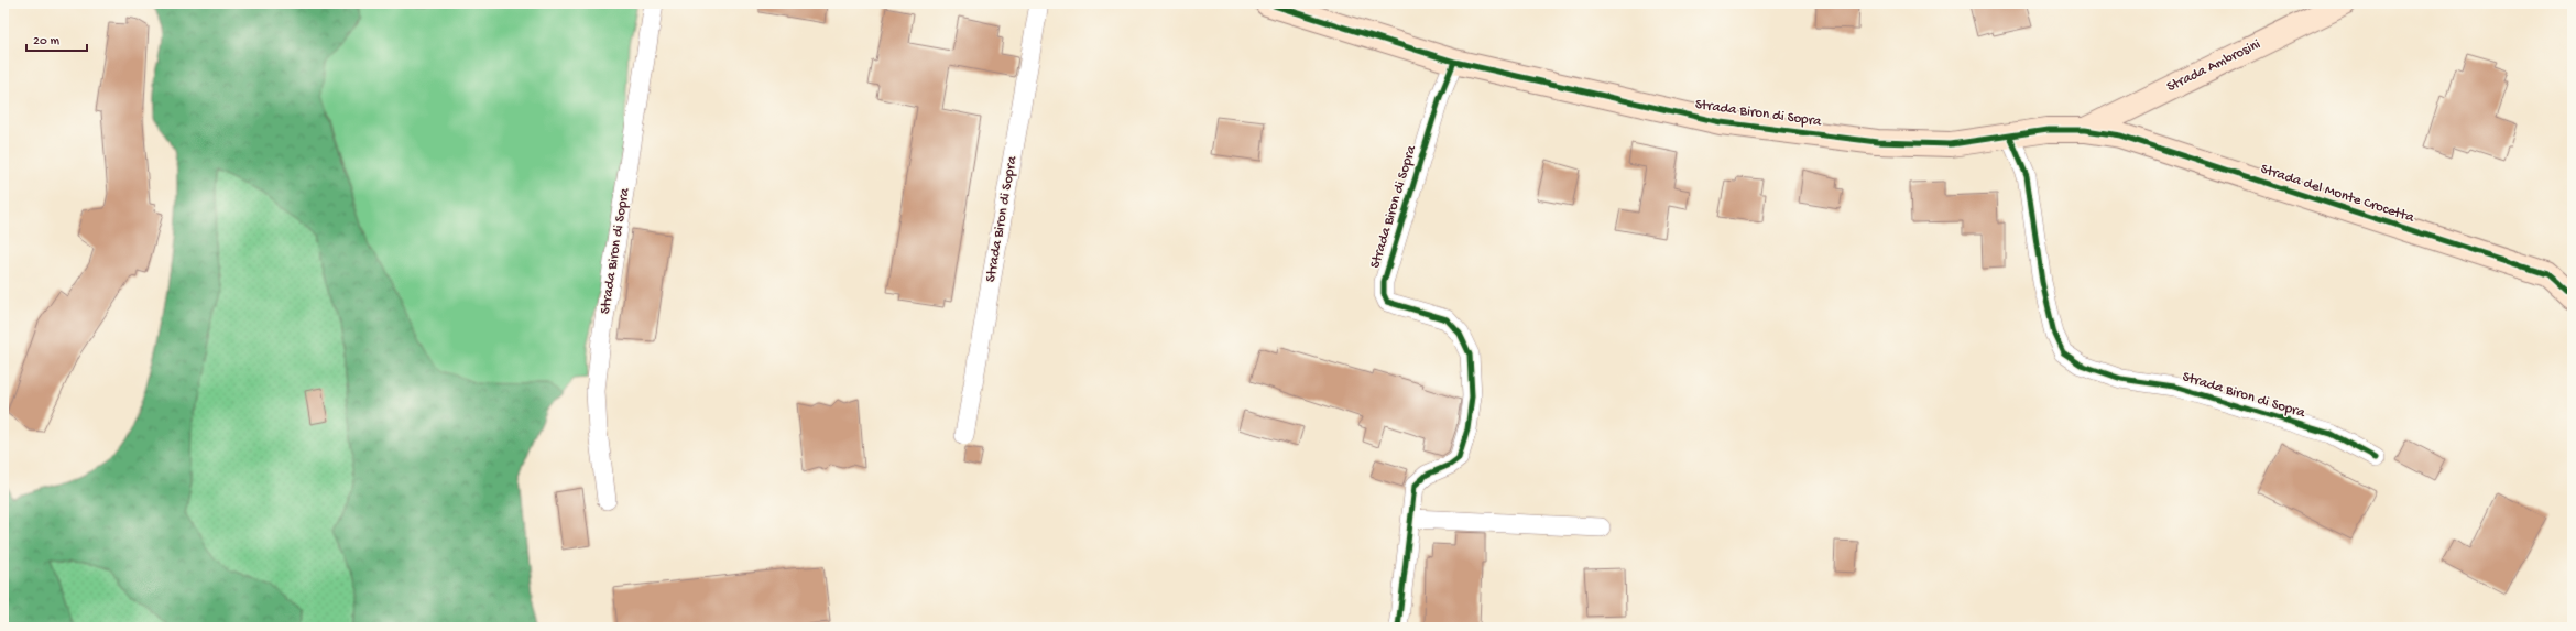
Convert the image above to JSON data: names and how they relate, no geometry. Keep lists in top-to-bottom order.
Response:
{
  "streets": {
    "street": ["Strada Ambrosini", "Strada Biron di Sopra", "Strada del Monte Crocetta"]
  },
  "crossings": [
    ["Strada Ambrosini", "Strada Biron di Sopra"],
    ["Strada Ambrosini", "Strada del Monte Crocetta"],
    ["Strada Biron di Sopra", "Strada del Monte Crocetta"]
  ],
  "scale_bar": "20 m"
}
